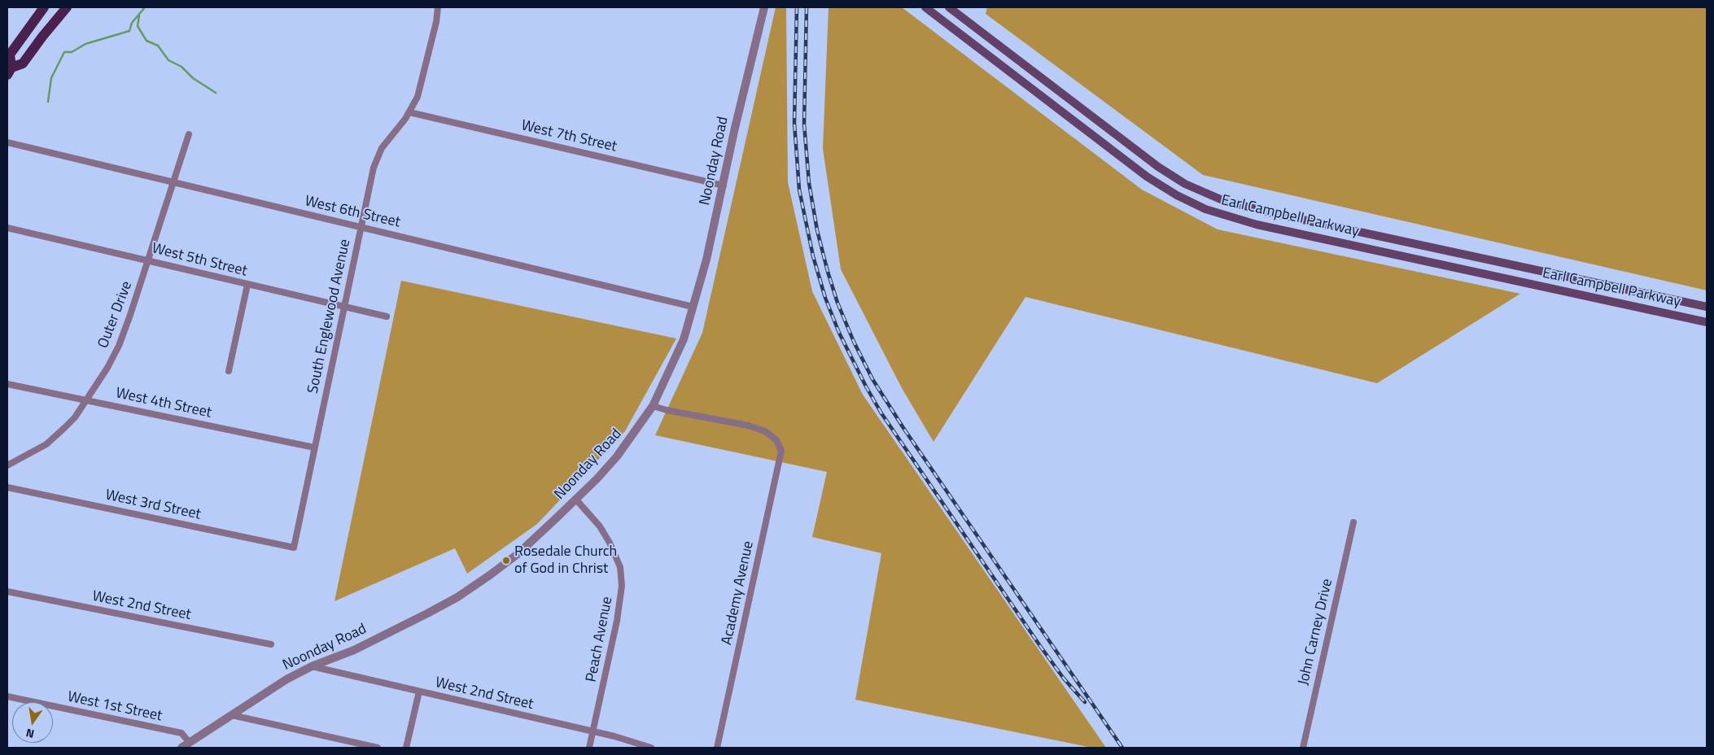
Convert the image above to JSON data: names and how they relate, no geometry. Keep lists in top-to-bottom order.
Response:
{
  "streets": {
    "main road": ["Earl Campbell Parkway"],
    "street": [
      "West 7th Street",
      "Noonday Road",
      "West 6th Street",
      "West 5th Street",
      "Outer Drive",
      "South Englewood Avenue",
      "West 4th Street",
      "West 3rd Street",
      "Academy Avenue",
      "West 2nd Street",
      "John Carney Drive",
      "Peach Avenue",
      "West 1st Street"
    ]
  },
  "crossings": [
    ["West 7th Street", "Noonday Road"],
    ["West 7th Street", "South Englewood Avenue"],
    ["Noonday Road", "West 6th Street"],
    ["Noonday Road", "Academy Avenue"],
    ["Noonday Road", "West 2nd Street"],
    ["Noonday Road", "Peach Avenue"],
    ["Noonday Road", "West 1st Street"],
    ["West 6th Street", "Outer Drive"],
    ["West 6th Street", "South Englewood Avenue"],
    ["West 5th Street", "Outer Drive"],
    ["West 5th Street", "South Englewood Avenue"],
    ["Outer Drive", "West 4th Street"],
    ["South Englewood Avenue", "West 4th Street"],
    ["South Englewood Avenue", "West 3rd Street"],
    ["West 2nd Street", "Peach Avenue"]
  ],
  "places": ["Rosedale Church of God in Christ"],
  "north": "bottom"
}
